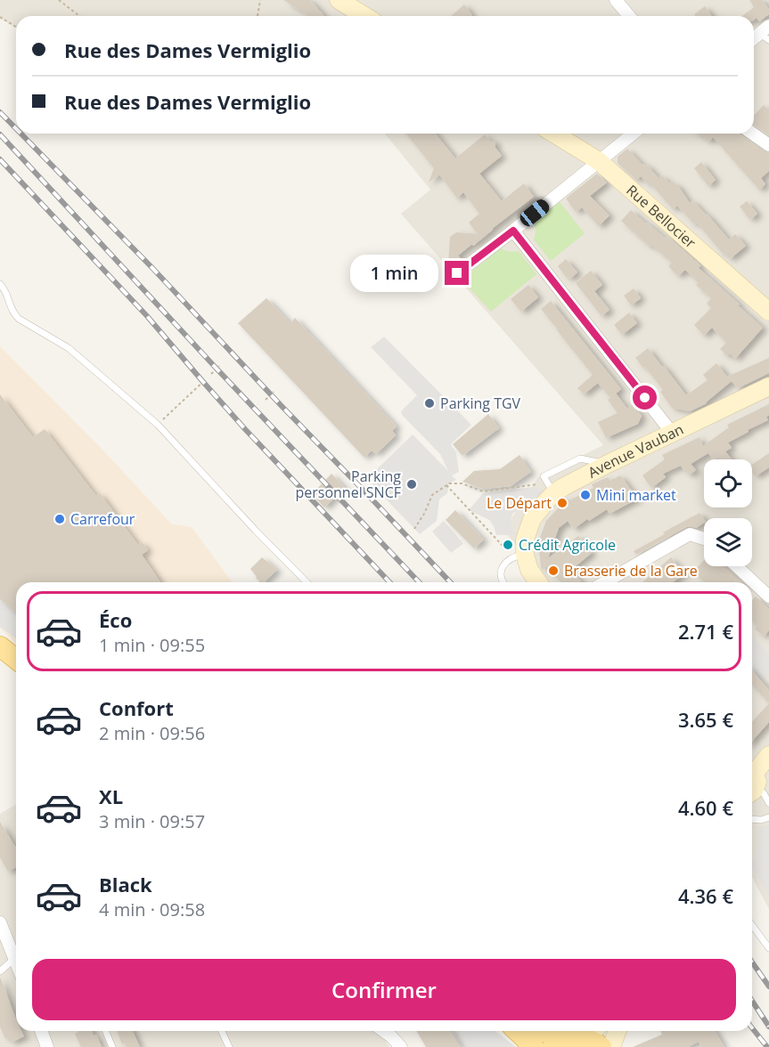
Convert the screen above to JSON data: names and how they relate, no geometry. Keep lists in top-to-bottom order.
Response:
{
  "streets": {
    "main road": ["Rue Bellocier", "Avenue Vauban"]
  },
  "places": [
    "Parking TGV",
    "Parking personnel SNCF",
    "Mini market",
    "Le Départ",
    "Carrefour",
    "Crédit Agricole",
    "Brasserie de la Gare"
  ],
  "page": {
    "banner": ["Rue des Dames Vermiglio", "Rue des Dames Vermiglio"],
    "bubble": "1 min",
    "list": [
      {
        "name": "Éco",
        "note": "1 min · 09:55",
        "value": "2.71 €"
      },
      {
        "name": "Confort",
        "note": "2 min · 09:56",
        "value": "3.65 €"
      },
      {
        "name": "XL",
        "note": "3 min · 09:57",
        "value": "4.60 €"
      },
      {
        "name": "Black",
        "note": "4 min · 09:58",
        "value": "4.36 €"
      }
    ],
    "buttons": "Confirmer"
  }
}
